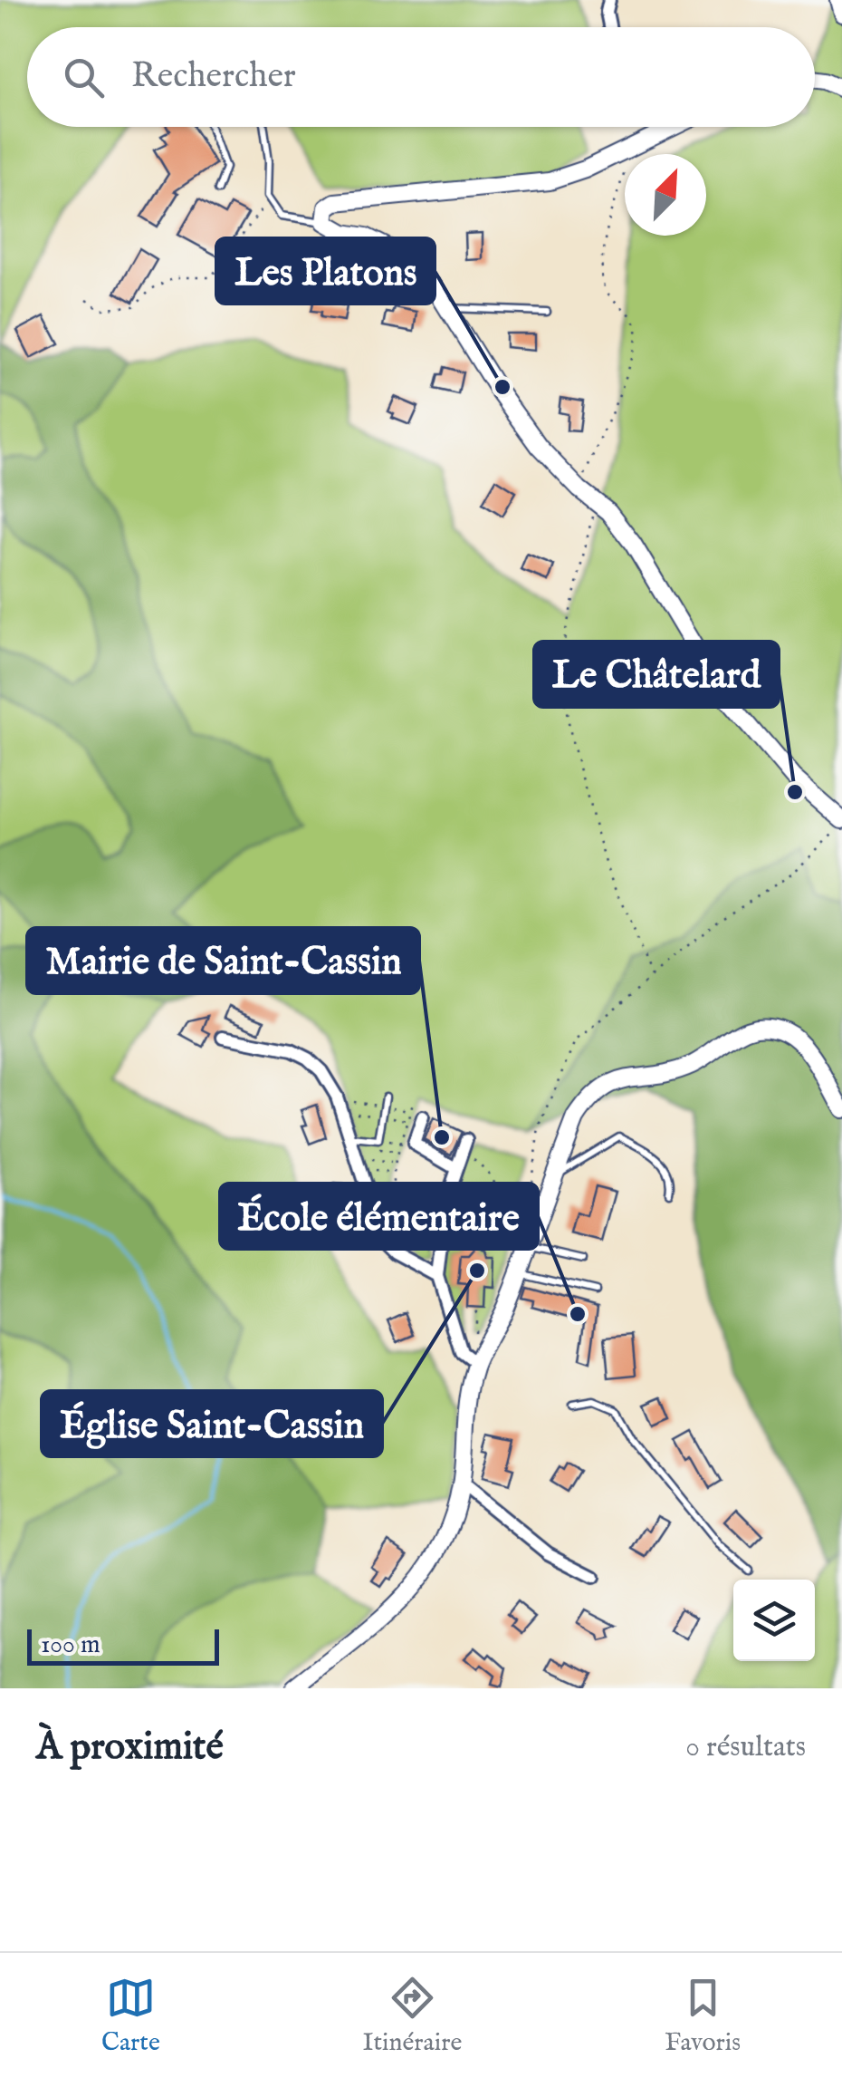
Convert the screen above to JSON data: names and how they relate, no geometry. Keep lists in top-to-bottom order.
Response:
{
  "places": [
    "Les Platons",
    "Le Châtelard",
    "Mairie de Saint-Cassin",
    "Église Saint-Cassin",
    "École élémentaire"
  ],
  "scale_bar": "100 m",
  "north": "top right",
  "page": {
    "search": "Rechercher",
    "scale": "100 m",
    "heading": ["À proximité", "0 résultats"],
    "nav": ["Carte", "Itinéraire", "Favoris"]
  }
}
